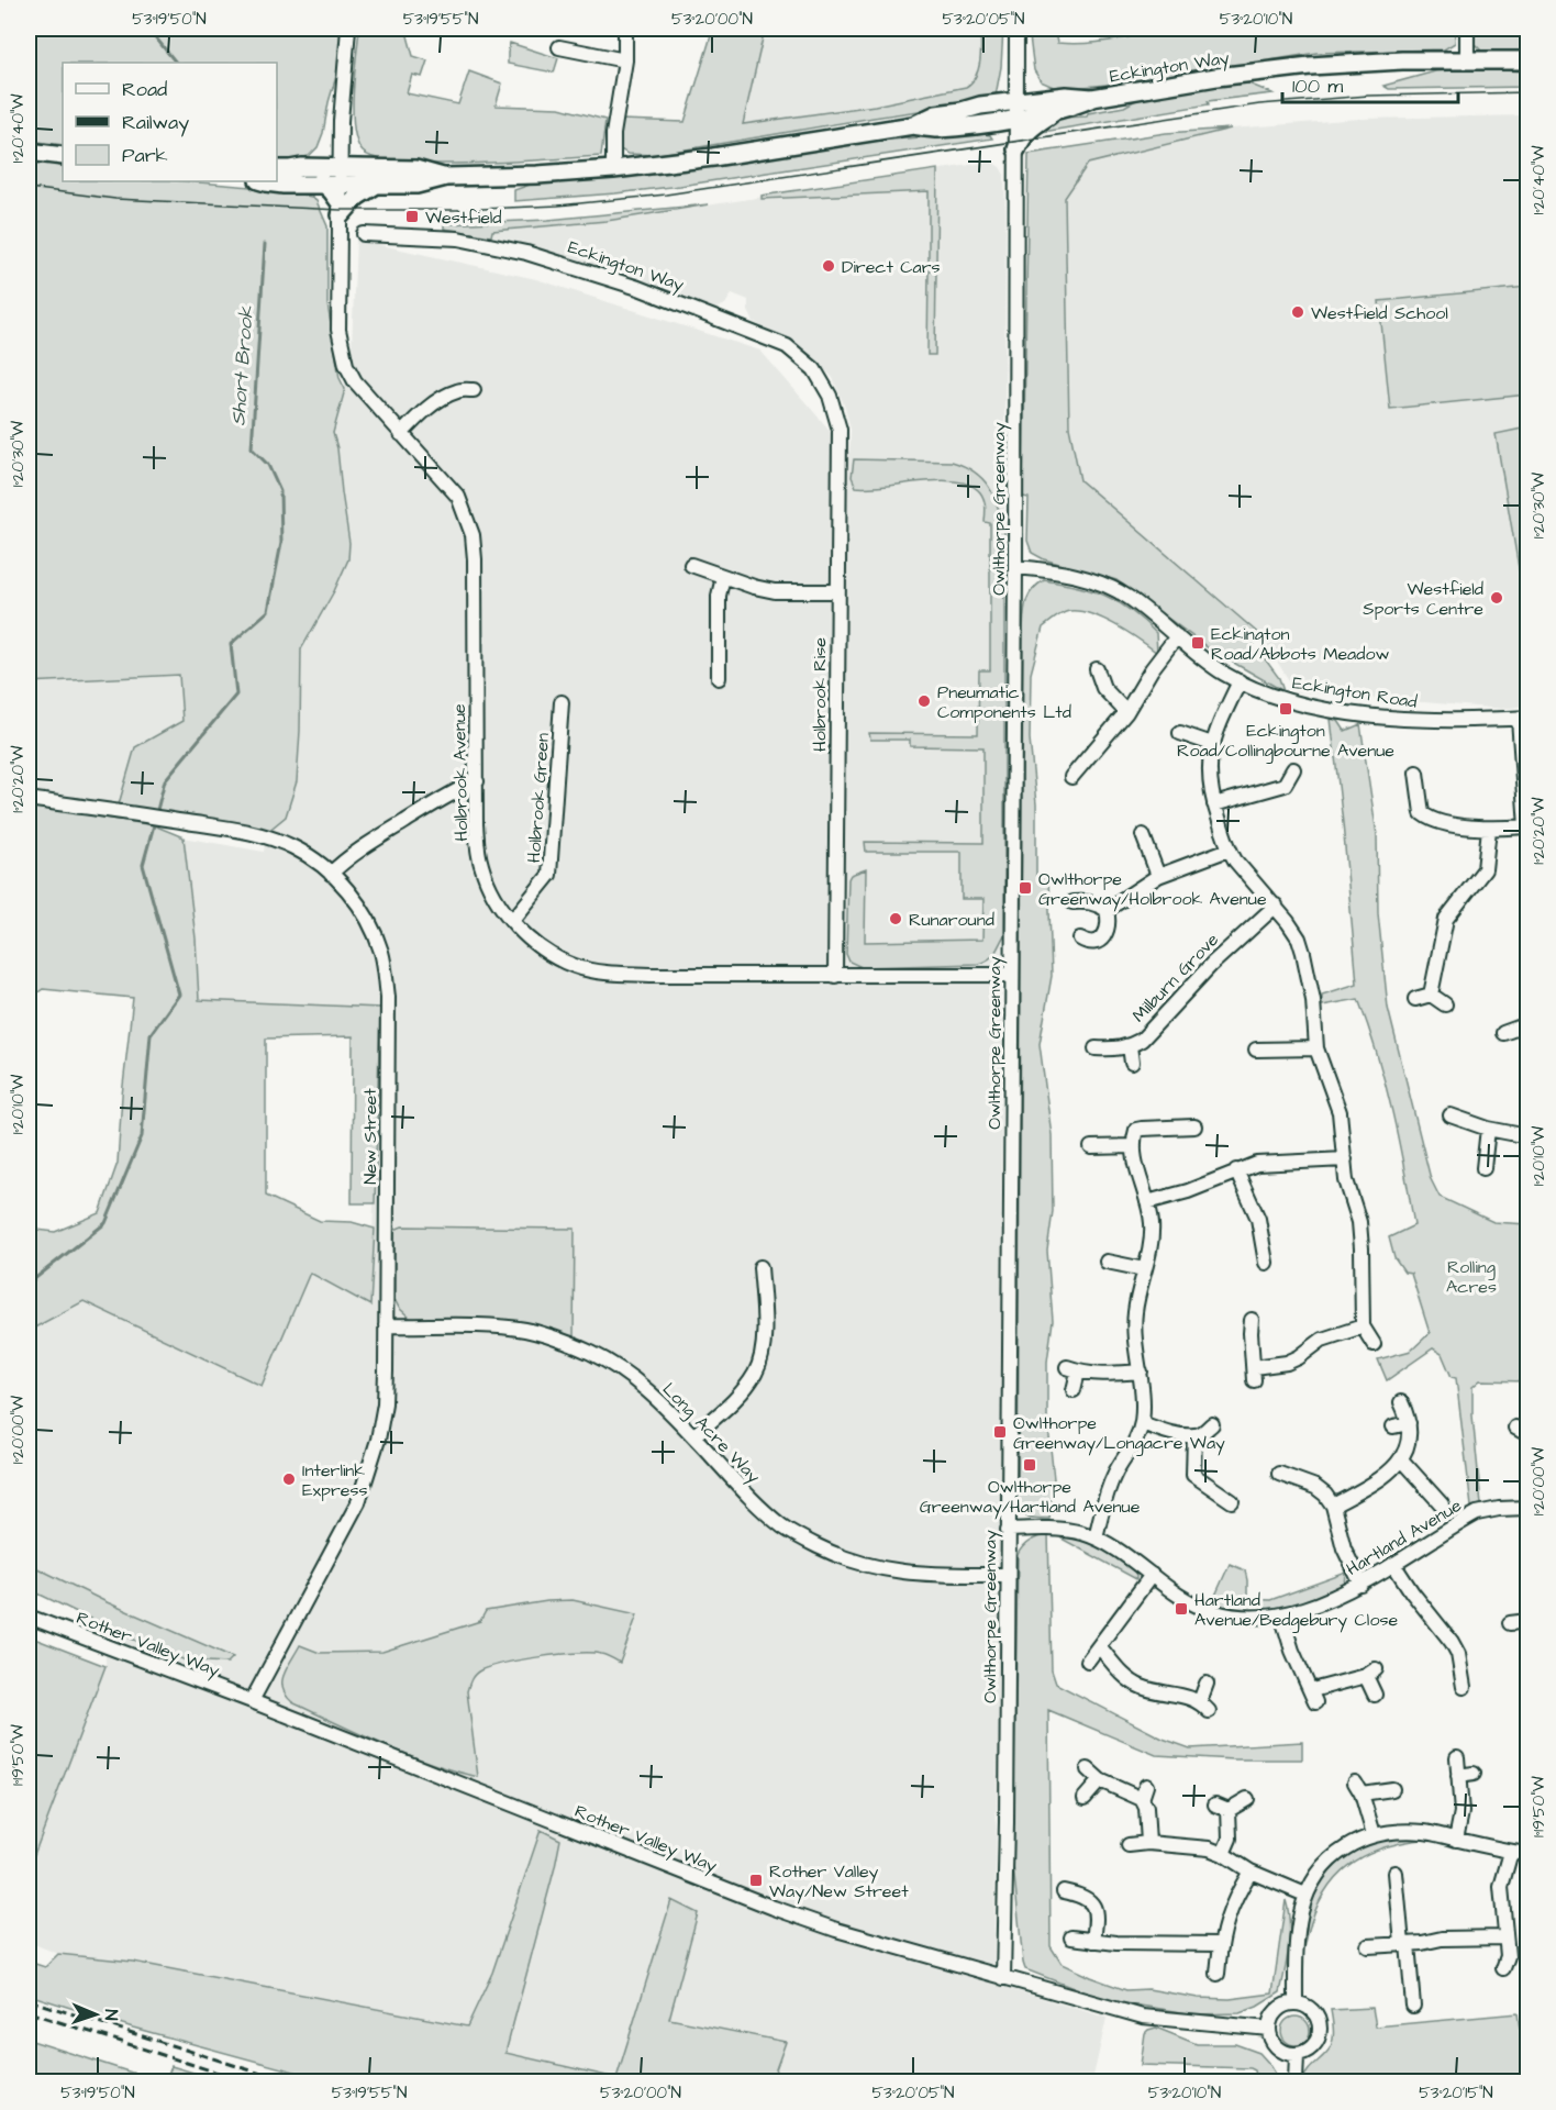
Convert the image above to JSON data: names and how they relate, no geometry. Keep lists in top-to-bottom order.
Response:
{
  "streets": {
    "main road": ["Eckington Way"],
    "street": [
      "Owlthorpe Greenway",
      "Eckington Road",
      "Holbrook Rise",
      "Holbrook Avenue",
      "Holbrook Green",
      "Milburn Grove",
      "New Street",
      "Long Acre Way",
      "Hartland Avenue",
      "Rother Valley Way"
    ]
  },
  "crossings": [
    ["Eckington Way", "Owlthorpe Greenway"],
    ["Eckington Way", "Holbrook Rise"],
    ["Owlthorpe Greenway", "Eckington Road"],
    ["Owlthorpe Greenway", "Holbrook Avenue"],
    ["Owlthorpe Greenway", "Long Acre Way"],
    ["Owlthorpe Greenway", "Hartland Avenue"],
    ["Owlthorpe Greenway", "Rother Valley Way"],
    ["Holbrook Rise", "Holbrook Avenue"],
    ["Holbrook Avenue", "Holbrook Green"],
    ["New Street", "Long Acre Way"],
    ["New Street", "Rother Valley Way"]
  ],
  "water": ["Short Brook"],
  "parks": ["Rolling Acres"],
  "places": {
    "transit": [
      "Westfield",
      "Eckington Road/Abbots Meadow",
      "Eckington Road/Collingbourne Avenue",
      "Owlthorpe Greenway/Holbrook Avenue",
      "Owlthorpe Greenway/Longacre Way",
      "Owlthorpe Greenway/Hartland Avenue",
      "Hartland Avenue/Bedgebury Close",
      "Rother Valley Way/New Street"
    ],
    "other": [
      "Direct Cars",
      "Westfield School",
      "Westfield Sports Centre",
      "Pneumatic Components Ltd",
      "Runaround",
      "Interlink Express"
    ]
  },
  "legend": ["Road", "Railway", "Park"],
  "scale_bar": "100 m",
  "north": "right",
  "coordinates": [
    "53°19'50\"N",
    "53°19'55\"N",
    "53°20'00\"N",
    "53°20'05\"N",
    "53°20'10\"N",
    "1°20'40\"W",
    "1°20'30\"W",
    "1°20'20\"W",
    "1°20'10\"W",
    "1°20'00\"W",
    "1°19'50\"W",
    "53°20'15\"N"
  ]
}
